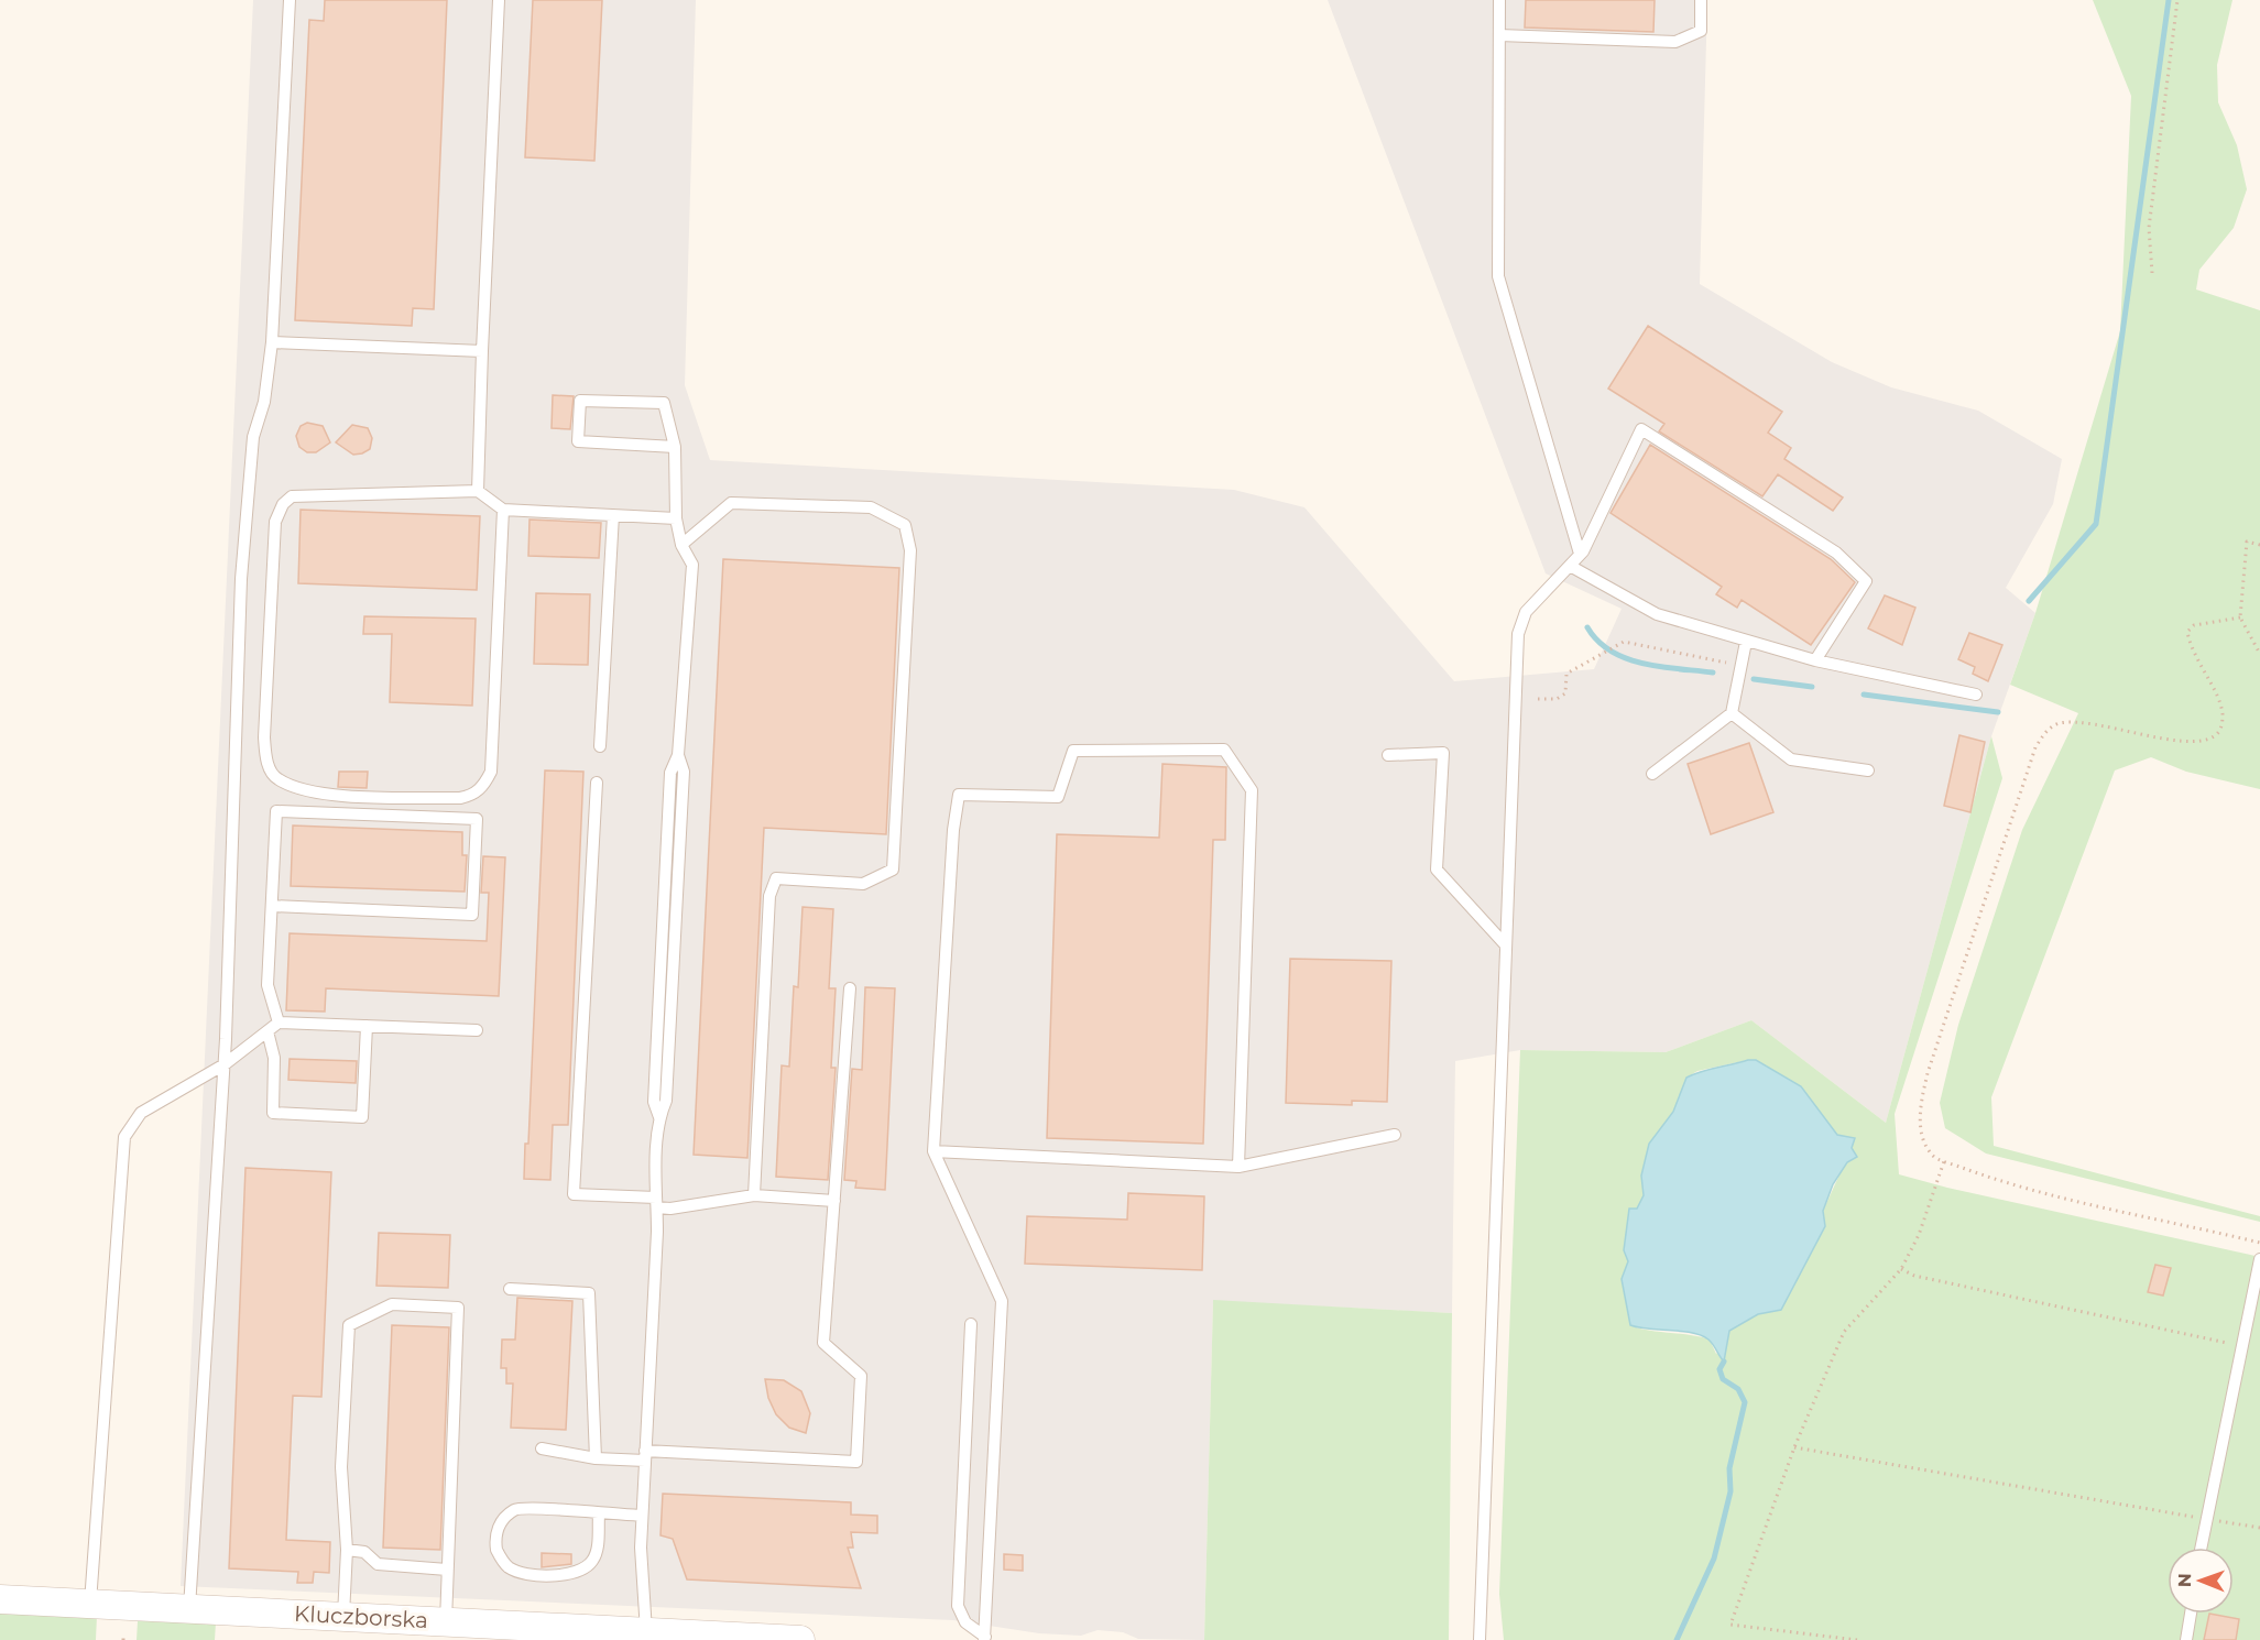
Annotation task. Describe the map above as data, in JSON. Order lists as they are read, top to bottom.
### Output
{
  "streets": {
    "street": ["Kluczborska"]
  },
  "north": "left"
}
